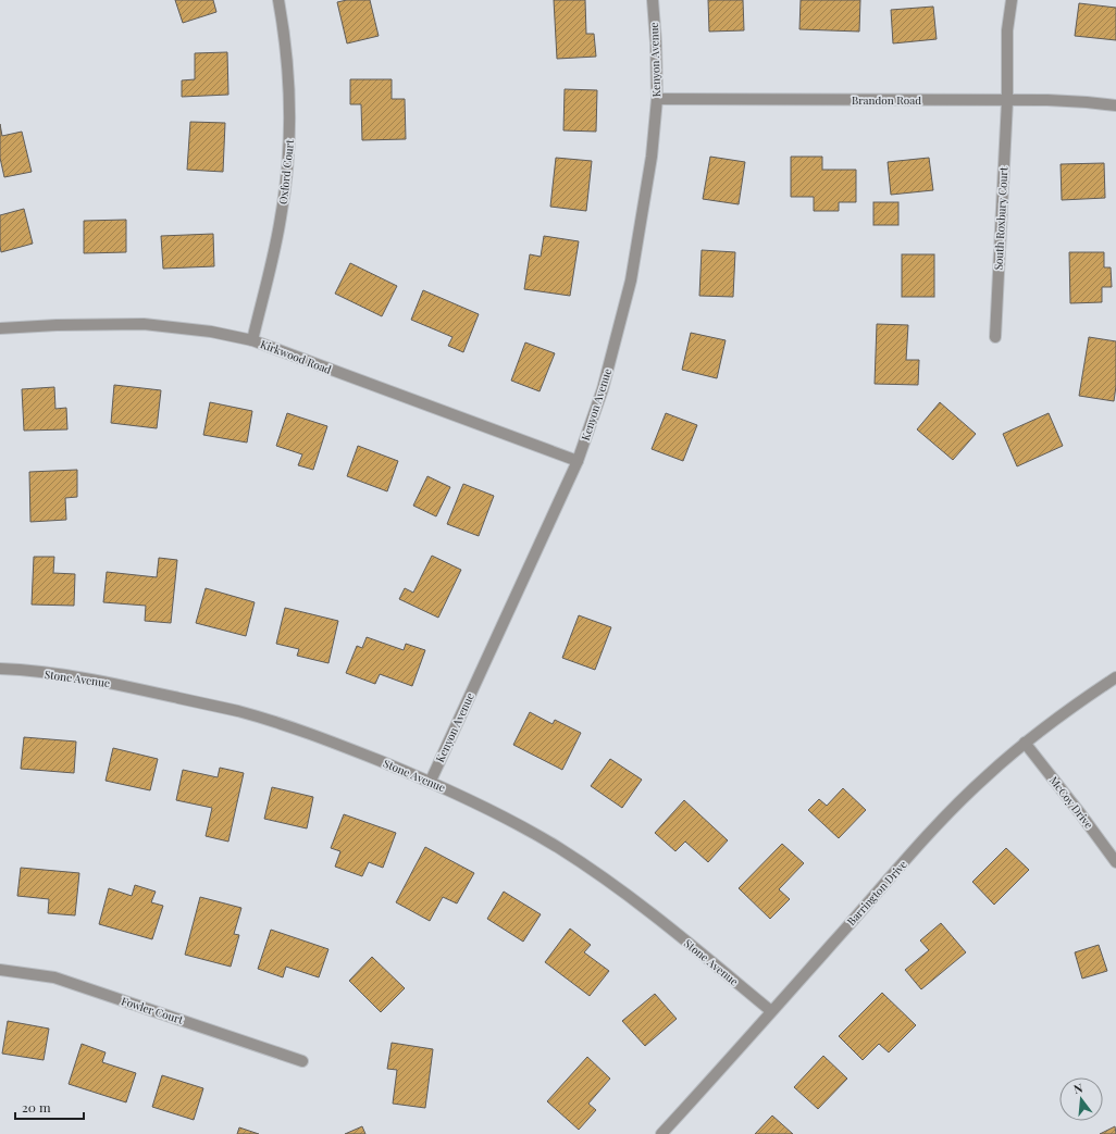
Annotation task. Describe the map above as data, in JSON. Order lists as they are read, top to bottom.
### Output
{
  "streets": {
    "street": [
      "Kenyon Avenue",
      "Brandon Road",
      "Oxford Court",
      "South Roxbury Court",
      "Kirkwood Road",
      "Stone Avenue",
      "McCoy Drive",
      "Barrington Drive",
      "Fowler Court"
    ]
  },
  "crossings": [
    ["Kenyon Avenue", "Brandon Road"],
    ["Kenyon Avenue", "Kirkwood Road"],
    ["Kenyon Avenue", "Stone Avenue"],
    ["Brandon Road", "South Roxbury Court"],
    ["Oxford Court", "Kirkwood Road"],
    ["Stone Avenue", "Barrington Drive"],
    ["McCoy Drive", "Barrington Drive"]
  ],
  "scale_bar": "20 m",
  "north": "top"
}
